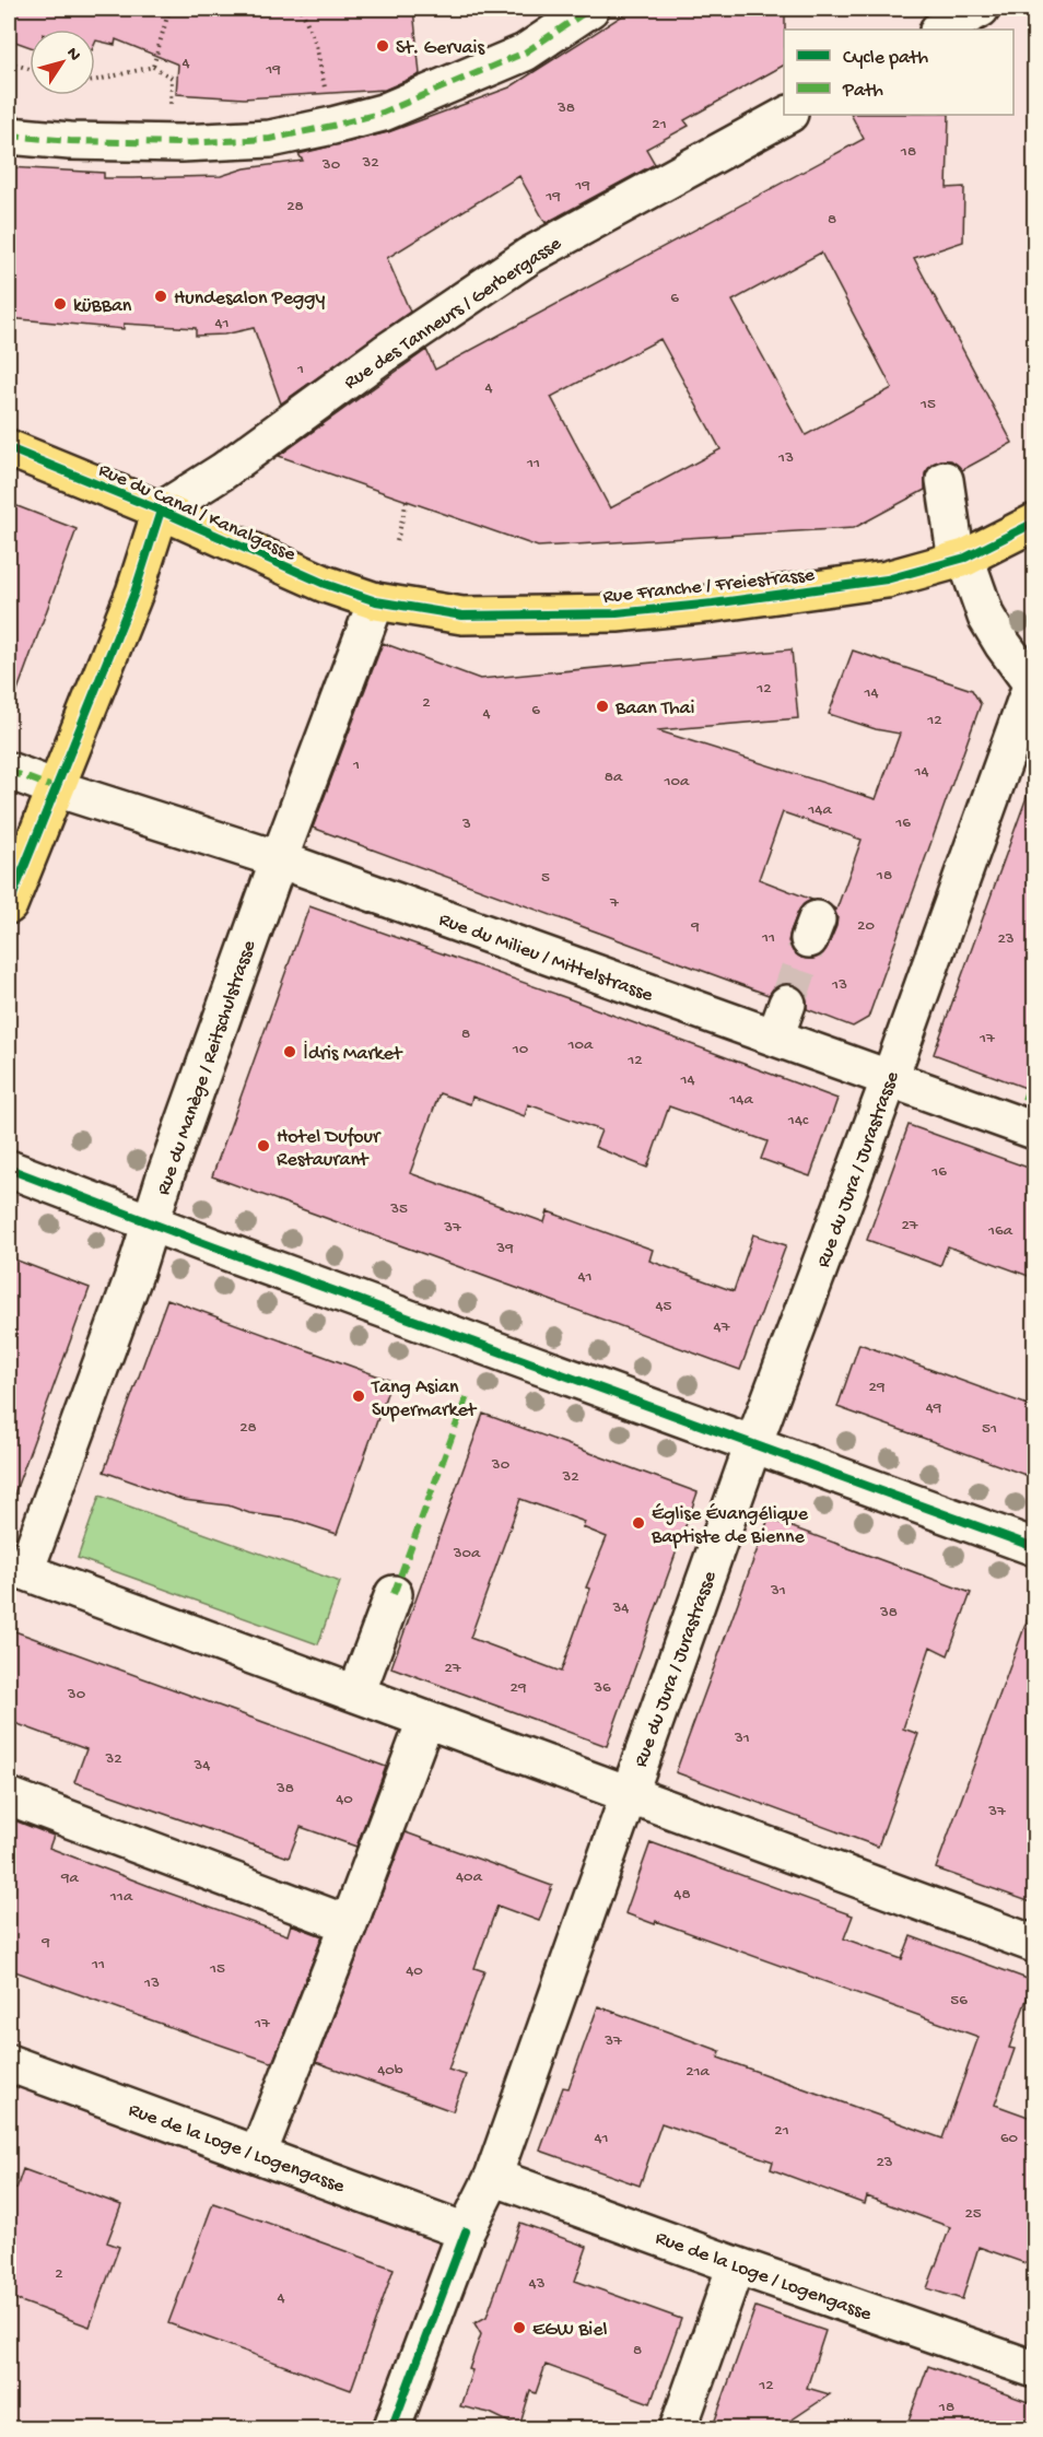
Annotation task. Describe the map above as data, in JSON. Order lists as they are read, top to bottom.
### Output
{
  "streets": {
    "main road": ["Rue du Canal / Kanalgasse", "Rue Franche / Freiestrasse"],
    "street": [
      "Rue des Tanneurs / Gerbergasse",
      "Rue du Milieu / Mittelstrasse",
      "Rue du Manège / Reitschulstrasse",
      "Rue du Jura / Jurastrasse",
      "Rue de la Loge / Logengasse"
    ]
  },
  "crossings": [
    ["Rue des Tanneurs / Gerbergasse", "Rue du Canal / Kanalgasse"],
    ["Rue du Canal / Kanalgasse", "Rue Franche / Freiestrasse"],
    ["Rue du Canal / Kanalgasse", "Rue du Manège / Reitschulstrasse"],
    ["Rue Franche / Freiestrasse", "Rue du Manège / Reitschulstrasse"],
    ["Rue du Milieu / Mittelstrasse", "Rue du Manège / Reitschulstrasse"],
    ["Rue du Milieu / Mittelstrasse", "Rue du Jura / Jurastrasse"],
    ["Rue du Jura / Jurastrasse", "Rue de la Loge / Logengasse"]
  ],
  "places": [
    "St. Gervais",
    "Hundesalon Peggy",
    "küBBan",
    "Baan Thai",
    "İdris Market",
    "Hotel Dufour Restaurant",
    "Tang Asian Supermarket",
    "Église Évangélique Baptiste de Bienne",
    "EGW Biel"
  ],
  "house_numbers": [
    "4",
    "19",
    "38",
    "21",
    "18",
    "32",
    "30",
    "19",
    "19",
    "28",
    "8",
    "6",
    "41",
    "1",
    "4",
    "15",
    "13",
    "11",
    "12",
    "14",
    "2",
    "6",
    "4",
    "12",
    "1",
    "14",
    "8a",
    "10a",
    "14a",
    "16",
    "3",
    "18",
    "5",
    "7",
    "20",
    "9",
    "11",
    "23",
    "13",
    "8",
    "17",
    "10a",
    "10",
    "12",
    "14",
    "14a",
    "14c",
    "16",
    "35",
    "27",
    "37",
    "16a",
    "39",
    "41",
    "45",
    "47",
    "29",
    "49",
    "28",
    "51",
    "30",
    "32",
    "30a",
    "31",
    "34",
    "38",
    "27",
    "29",
    "36",
    "30",
    "31",
    "32",
    "34",
    "38",
    "40",
    "37",
    "40a",
    "9a",
    "48",
    "11a",
    "9",
    "11",
    "15",
    "40",
    "13",
    "56",
    "17",
    "37",
    "40b",
    "21a",
    "21",
    "41",
    "60",
    "23",
    "25",
    "2",
    "43",
    "4",
    "8",
    "12",
    "18"
  ],
  "legend": ["Cycle path", "Path"],
  "north": "top right"
}
